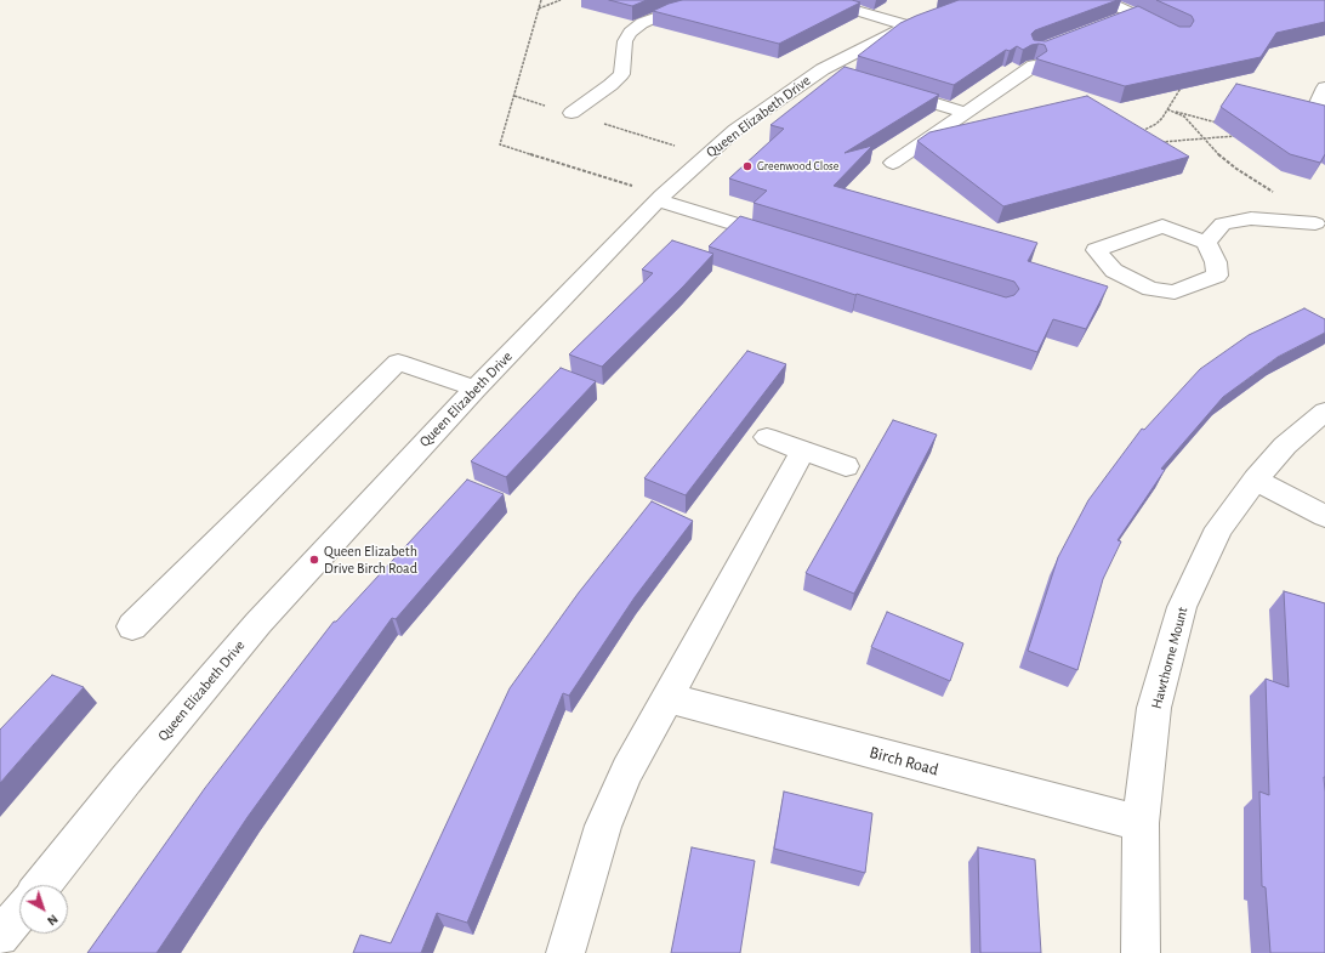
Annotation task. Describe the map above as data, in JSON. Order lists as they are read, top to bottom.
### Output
{
  "streets": {
    "street": ["Queen Elizabeth Drive", "Hawthorne Mount", "Birch Road"]
  },
  "crossings": [
    ["Hawthorne Mount", "Birch Road"]
  ],
  "places": ["Greenwood Close", "Queen Elizabeth Drive Birch Road"],
  "north": "bottom right"
}
